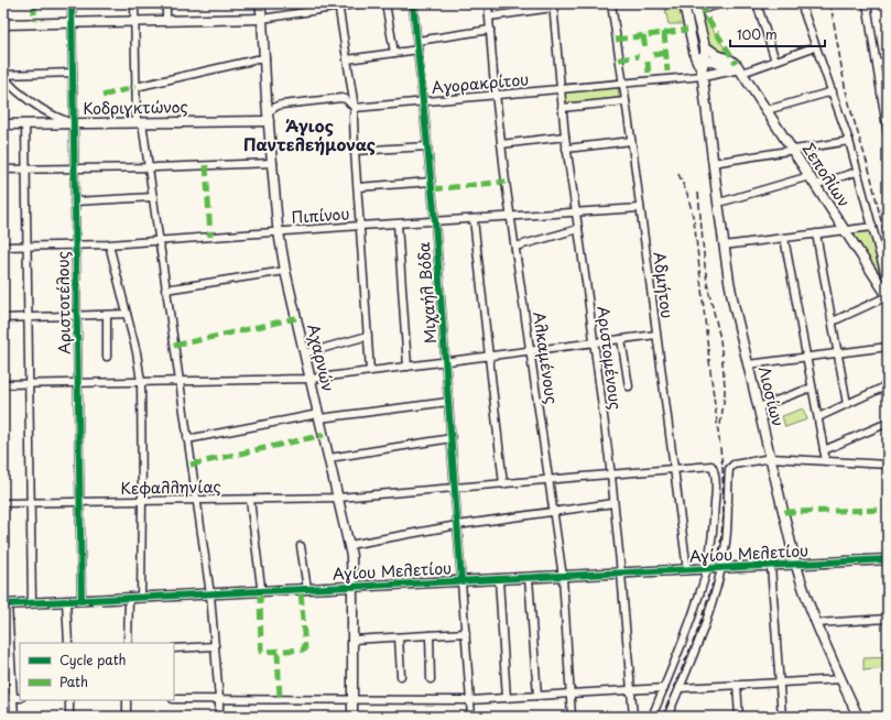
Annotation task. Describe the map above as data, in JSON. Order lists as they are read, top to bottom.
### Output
{
  "streets": {
    "main road": [
      "Κοδριγκτώνος",
      "Σεπολίων",
      "Αχαρνών",
      "Λιοσίων",
      "Αγίου Μελετίου"
    ],
    "street": [
      "Αγορακρίτου",
      "Πιπίνου",
      "Αδμήτου",
      "Μιχαήλ Βόδα",
      "Αριστοτέλους",
      "Αλκαμένους",
      "Αριστομένους",
      "Κεφαλληνίας"
    ]
  },
  "crossings": [
    ["Αγορακρίτου", "Αδμήτου"],
    ["Αγορακρίτου", "Μιχαήλ Βόδα"],
    ["Αγορακρίτου", "Αλκαμένους"],
    ["Αγορακρίτου", "Αριστομένους"],
    ["Αγορακρίτου", "Λιοσίων"],
    ["Κοδριγκτώνος", "Αριστοτέλους"],
    ["Κοδριγκτώνος", "Αχαρνών"],
    ["Σεπολίων", "Λιοσίων"],
    ["Πιπίνου", "Αδμήτου"],
    ["Πιπίνου", "Μιχαήλ Βόδα"],
    ["Πιπίνου", "Αριστοτέλους"],
    ["Πιπίνου", "Αχαρνών"],
    ["Πιπίνου", "Αλκαμένους"],
    ["Πιπίνου", "Αριστομένους"],
    ["Αδμήτου", "Κεφαλληνίας"],
    ["Αδμήτου", "Αγίου Μελετίου"],
    ["Μιχαήλ Βόδα", "Κεφαλληνίας"],
    ["Μιχαήλ Βόδα", "Αγίου Μελετίου"],
    ["Αριστοτέλους", "Κεφαλληνίας"],
    ["Αριστοτέλους", "Αγίου Μελετίου"],
    ["Αχαρνών", "Κεφαλληνίας"],
    ["Αχαρνών", "Αγίου Μελετίου"],
    ["Αλκαμένους", "Κεφαλληνίας"],
    ["Αλκαμένους", "Αγίου Μελετίου"],
    ["Αριστομένους", "Κεφαλληνίας"],
    ["Αριστομένους", "Αγίου Μελετίου"],
    ["Λιοσίων", "Αγίου Μελετίου"],
    ["Κεφαλληνίας", "Αγίου Μελετίου"]
  ],
  "districts": ["Άγιος Παντελεήμονας"],
  "legend": ["Cycle path", "Path"],
  "scale_bar": "100 m"
}
